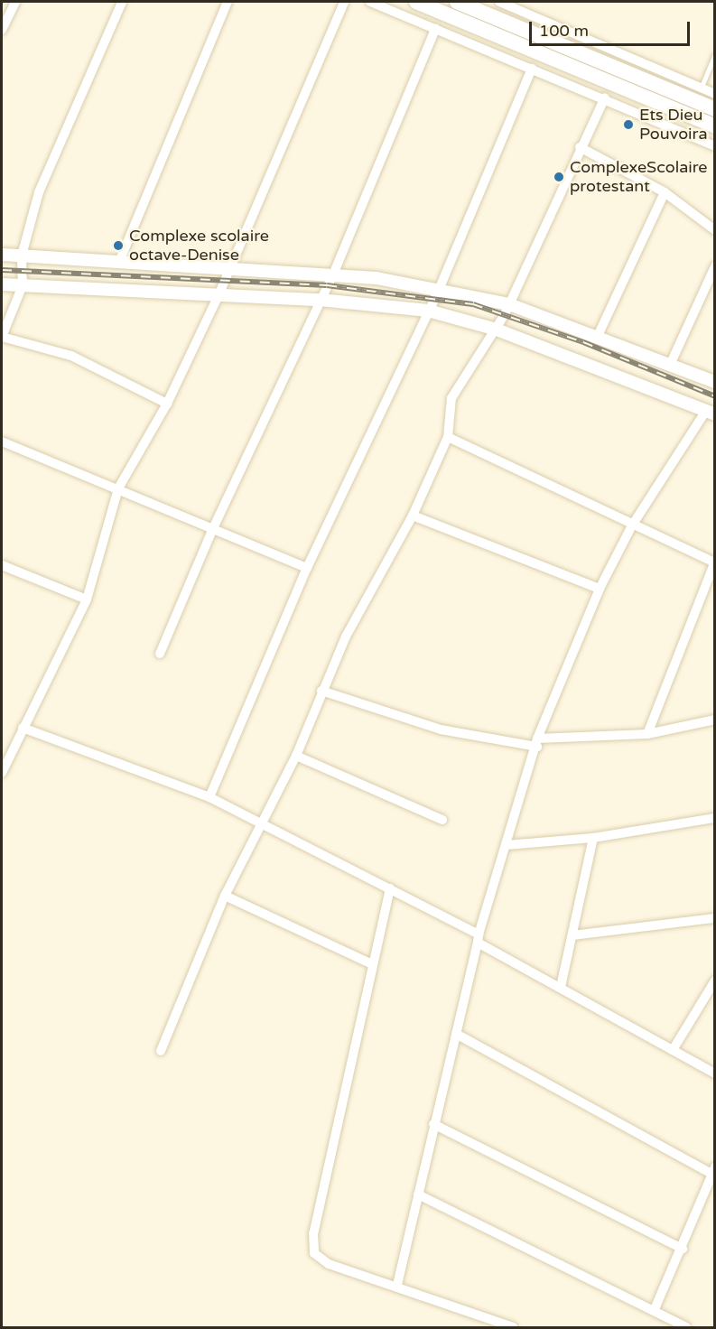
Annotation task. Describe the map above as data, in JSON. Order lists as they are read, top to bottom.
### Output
{
  "places": ["Ets Dieu Pouvoira", "ComplexeScolaire protestant", "Complexe scolaire octave-Denise"],
  "scale_bar": "100 m"
}
